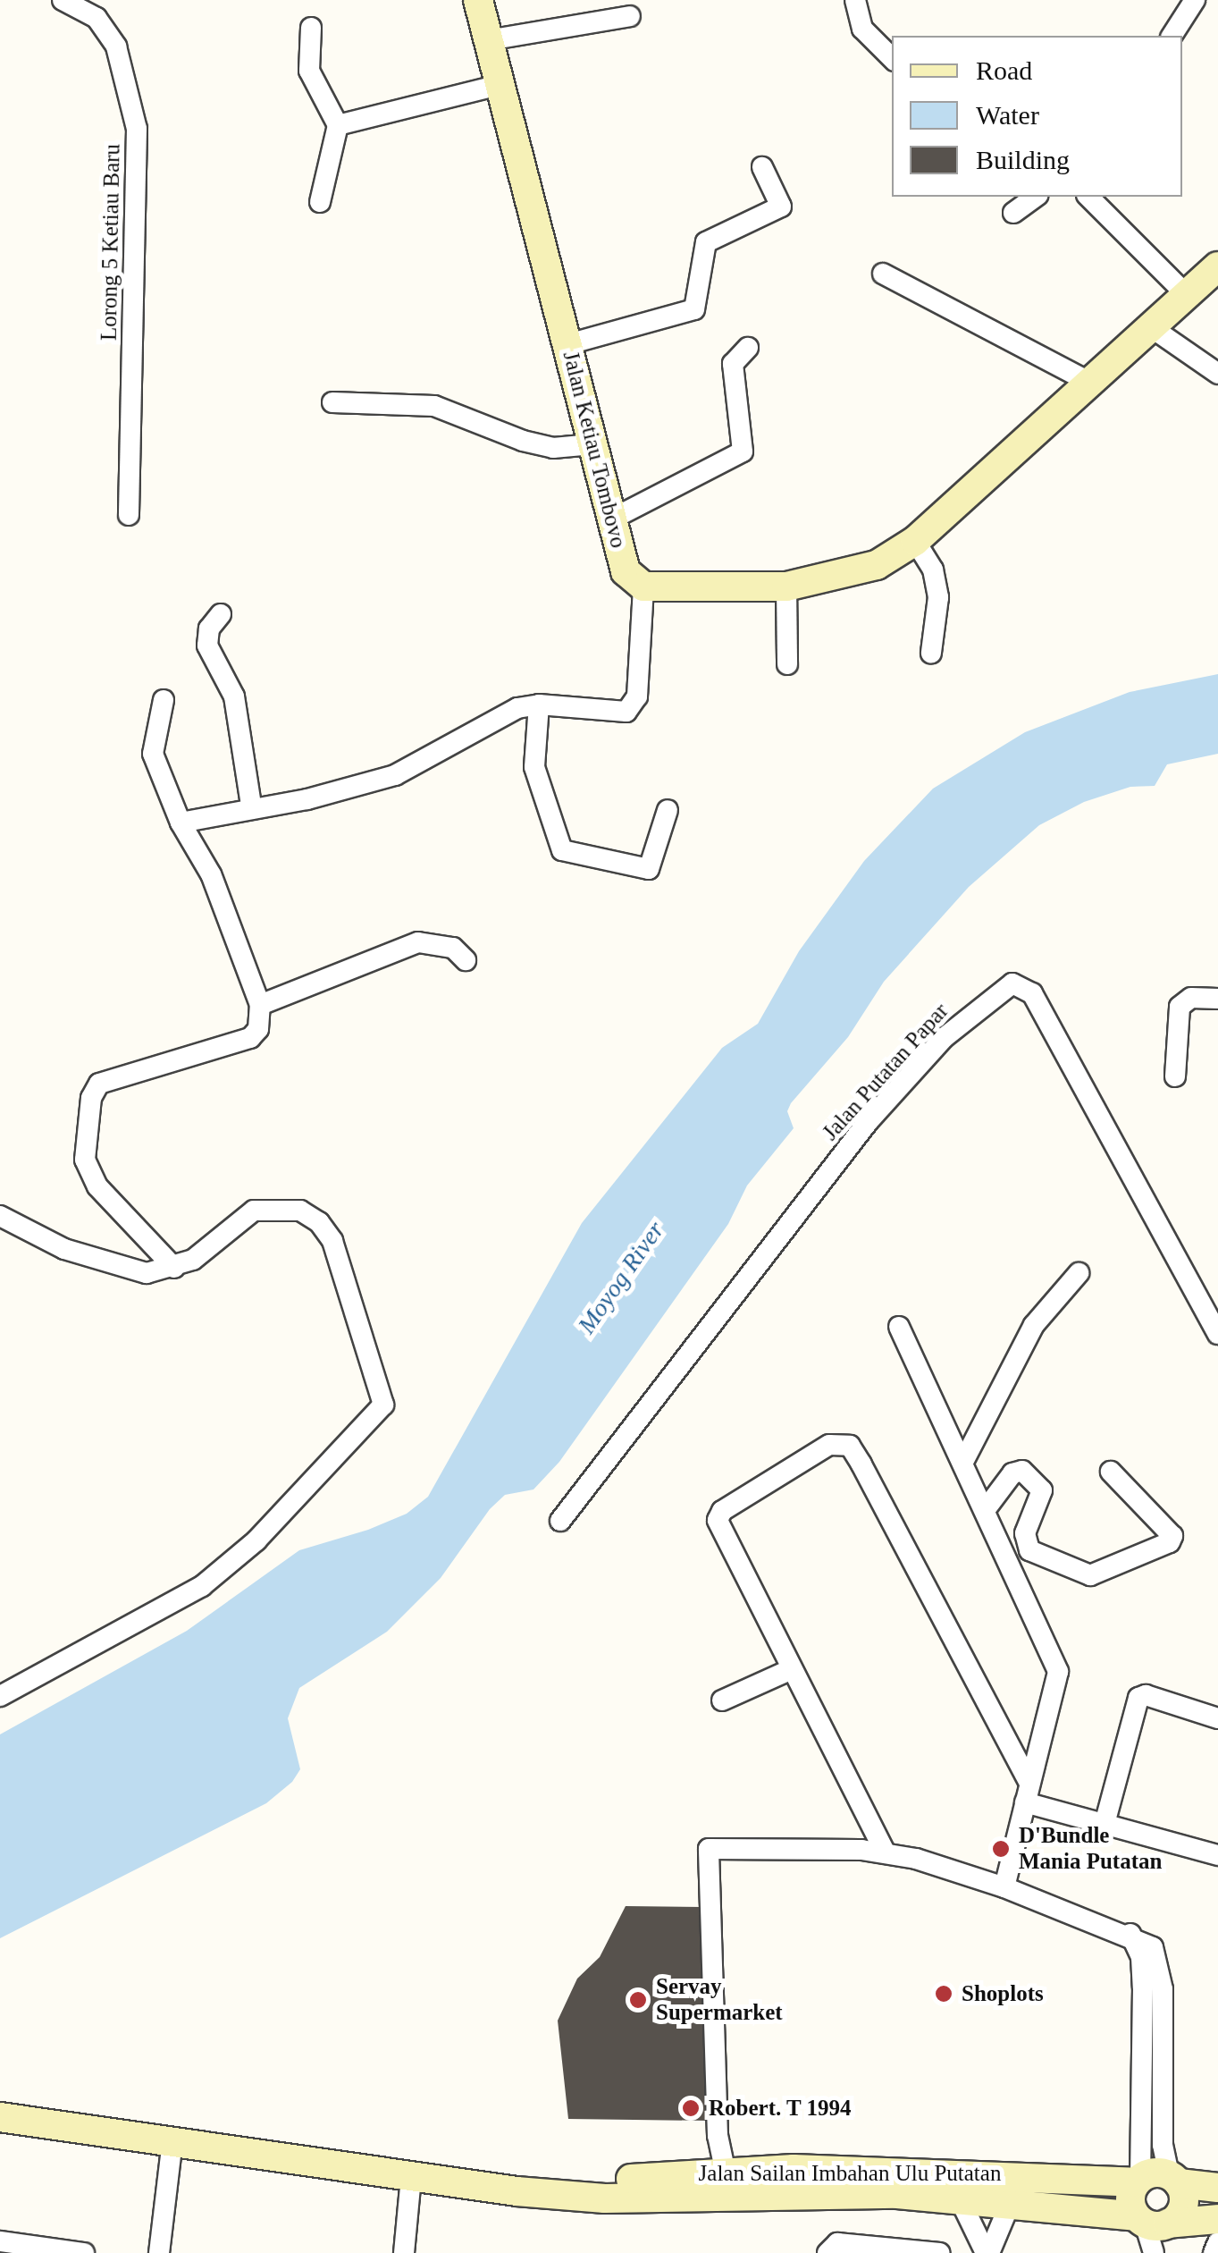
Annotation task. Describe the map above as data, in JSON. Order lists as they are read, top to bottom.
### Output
{
  "streets": {
    "street": [
      "Lorong 5 Ketiau Baru",
      "Jalan Ketiau Tombovo",
      "Jalan Putatan Papar",
      "Jalan Sailan Imbahan Ulu Putatan"
    ]
  },
  "water": ["Moyog River"],
  "places": [
    "D'Bundle Mania Putatan",
    "Shoplots",
    "Servay Supermarket",
    "Robert. T 1994"
  ],
  "legend": ["Road", "Water", "Building"]
}
